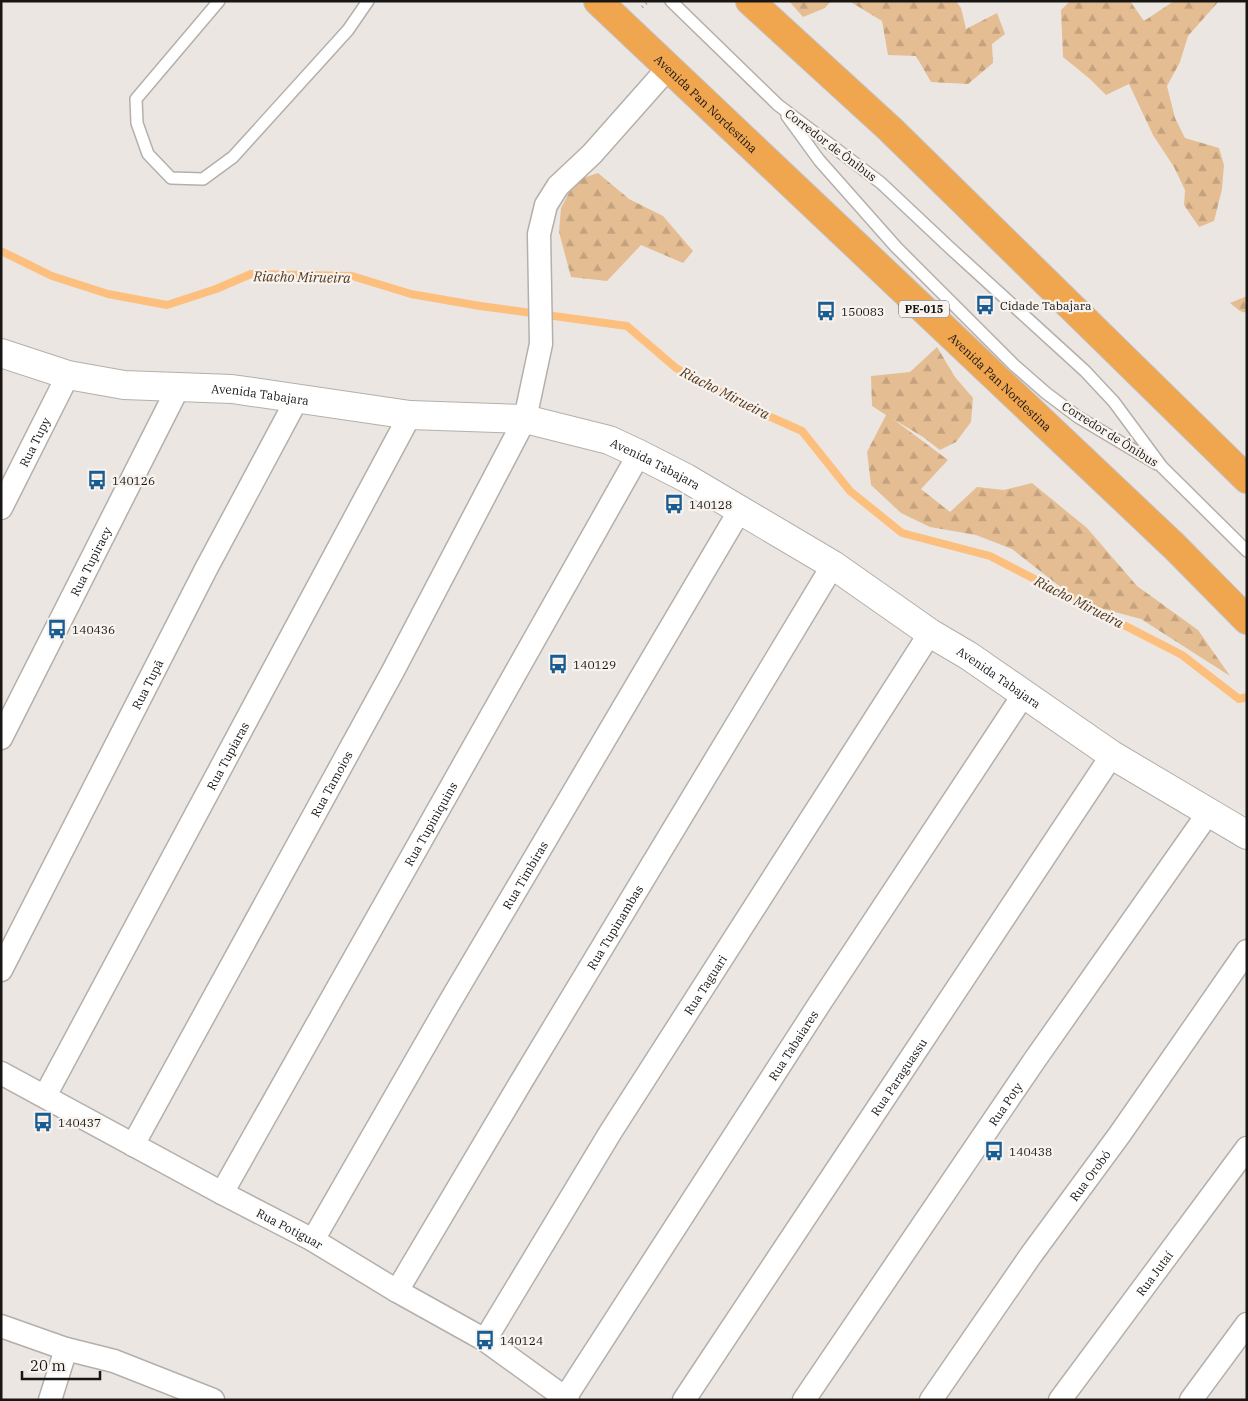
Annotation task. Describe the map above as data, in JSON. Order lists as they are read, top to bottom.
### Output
{
  "streets": {
    "highway": ["Avenida Pan Nordestina", "PE-015"],
    "street": [
      "Avenida Tabajara",
      "Rua Tupy",
      "Rua Tupiracy",
      "Rua Tupã",
      "Rua Tupiaras",
      "Rua Tamoios",
      "Rua Tupiniquins",
      "Rua Timbiras",
      "Rua Tupinambas",
      "Rua Taguari",
      "Rua Tabaiares",
      "Rua Paraguassu",
      "Rua Poty",
      "Rua Orobó",
      "Rua Potiguar",
      "Rua Jutaí"
    ],
    "lane": ["Corredor de Ônibus"]
  },
  "crossings": [
    ["Avenida Pan Nordestina", "Rua Tamoios"],
    ["Avenida Tabajara", "Rua Tupy"],
    ["Avenida Tabajara", "Rua Tupiracy"],
    ["Avenida Tabajara", "Rua Tupã"],
    ["Avenida Tabajara", "Rua Tupiaras"],
    ["Avenida Tabajara", "Rua Tamoios"],
    ["Avenida Tabajara", "Rua Tupiniquins"],
    ["Avenida Tabajara", "Rua Timbiras"],
    ["Avenida Tabajara", "Rua Tupinambas"],
    ["Avenida Tabajara", "Rua Taguari"],
    ["Avenida Tabajara", "Rua Tabaiares"],
    ["Avenida Tabajara", "Rua Paraguassu"],
    ["Avenida Tabajara", "Rua Poty"],
    ["Rua Tupiaras", "Rua Potiguar"],
    ["Rua Tamoios", "Rua Potiguar"],
    ["Rua Tupiniquins", "Rua Potiguar"],
    ["Rua Timbiras", "Rua Potiguar"],
    ["Rua Tupinambas", "Rua Potiguar"],
    ["Rua Taguari", "Rua Potiguar"],
    ["Rua Tabaiares", "Rua Potiguar"]
  ],
  "water": ["Riacho Mirueira"],
  "places": {
    "bus stop": [
      "Cidade Tabajara",
      "150083",
      "140126",
      "140128",
      "140436",
      "140129",
      "140437",
      "140438",
      "140124"
    ]
  },
  "scale_bar": "20 m"
}
